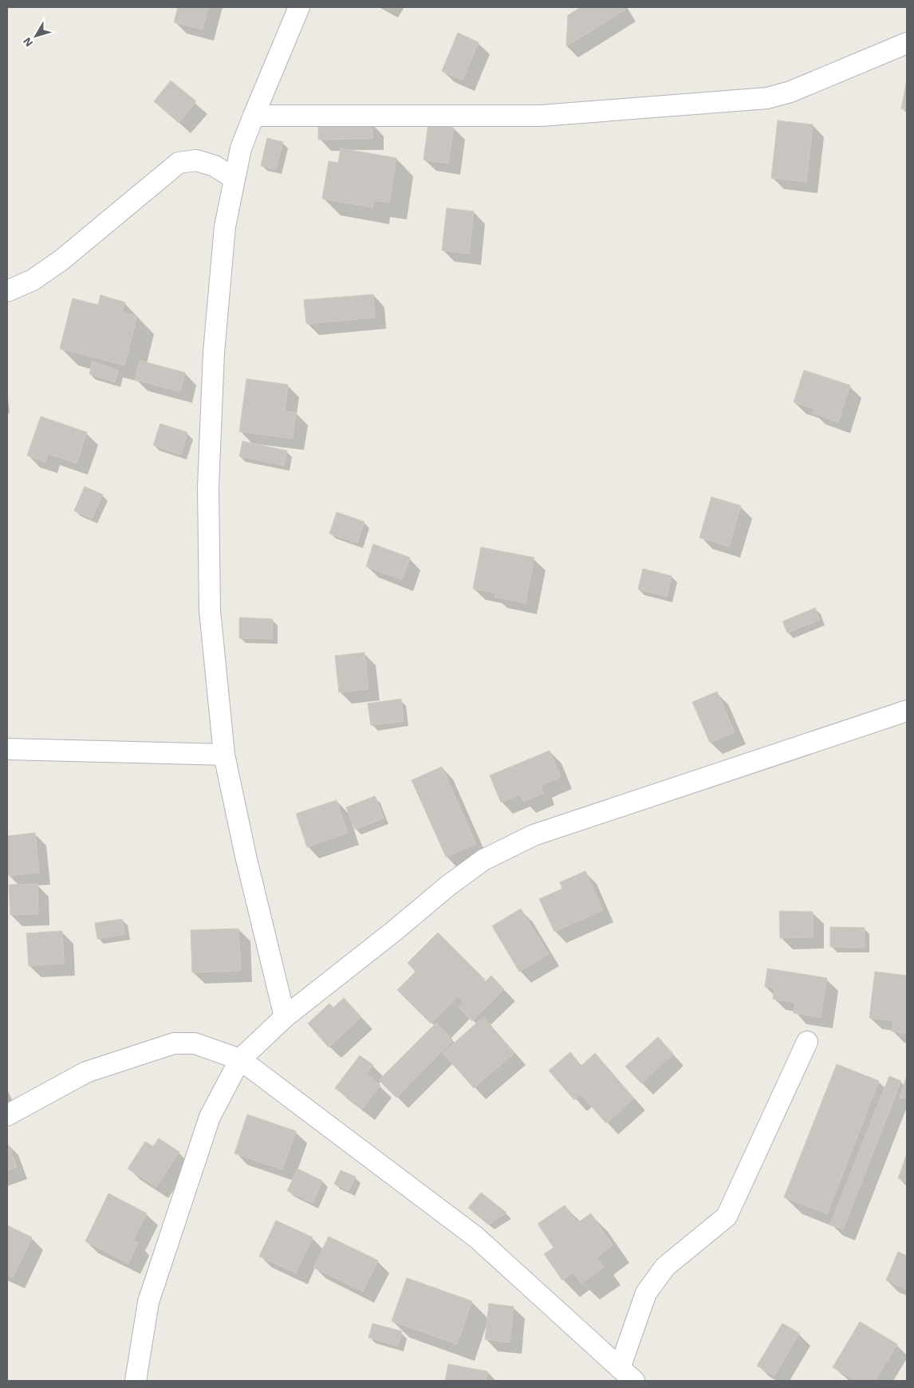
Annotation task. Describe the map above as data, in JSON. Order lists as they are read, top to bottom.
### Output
{
  "north": "bottom left"
}
